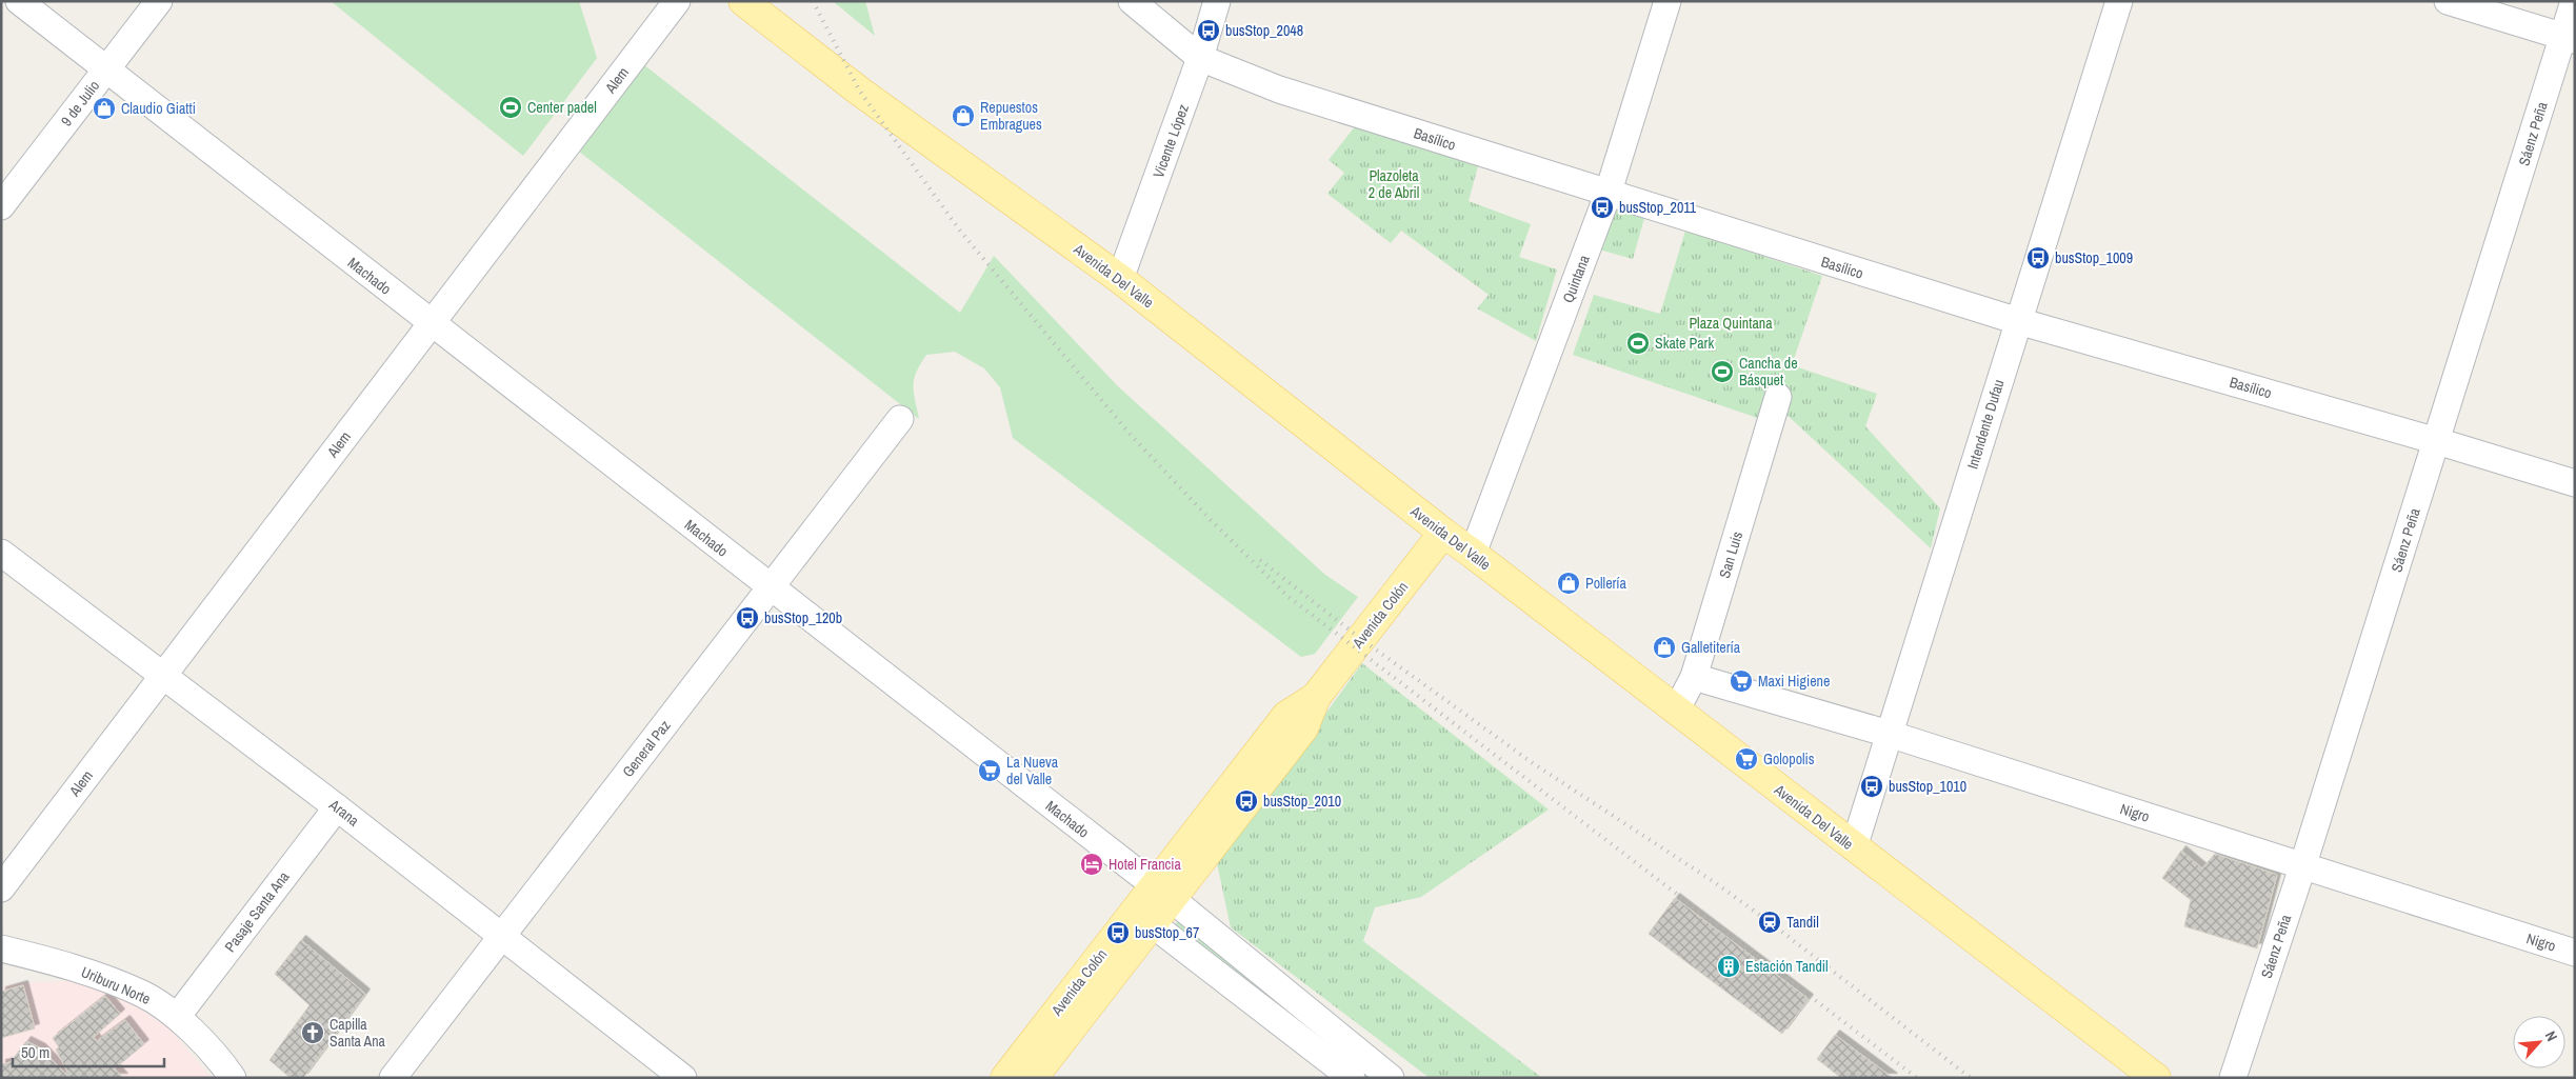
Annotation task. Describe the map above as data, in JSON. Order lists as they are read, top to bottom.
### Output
{
  "streets": {
    "main road": ["Avenida Del Valle", "Avenida Colón"],
    "street": [
      "Alem",
      "9 de Julio",
      "Sáenz Peña",
      "Basílico",
      "Vicente López",
      "Machado",
      "Quintana",
      "Intendente Dufau",
      "San Luis",
      "General Paz",
      "Arana",
      "Nigro",
      "Pasaje Santa Ana",
      "Uriburu Norte"
    ]
  },
  "crossings": [
    ["Alem", "Machado"],
    ["Alem", "Arana"],
    ["9 de Julio", "Machado"],
    ["Sáenz Peña", "Basílico"],
    ["Sáenz Peña", "Nigro"],
    ["Basílico", "Vicente López"],
    ["Basílico", "Quintana"],
    ["Basílico", "Intendente Dufau"],
    ["Vicente López", "Avenida Del Valle"],
    ["Machado", "Avenida Colón"],
    ["Machado", "General Paz"],
    ["Avenida Del Valle", "Quintana"],
    ["Avenida Del Valle", "Intendente Dufau"],
    ["Avenida Del Valle", "San Luis"],
    ["Avenida Del Valle", "Avenida Colón"],
    ["Intendente Dufau", "Nigro"],
    ["San Luis", "Nigro"],
    ["General Paz", "Arana"],
    ["Arana", "Pasaje Santa Ana"],
    ["Pasaje Santa Ana", "Uriburu Norte"]
  ],
  "parks": ["Plazoleta 2 de Abril", "Plaza Quintana"],
  "places": {
    "bus stop": [
      "busStop_2048",
      "busStop_2011",
      "busStop_1009",
      "busStop_120b",
      "busStop_1010",
      "busStop_2010",
      "busStop_67"
    ],
    "sports": ["Center padel", "Skate Park", "Cancha de Básquet"],
    "shop": [
      "Claudio Giatti",
      "Repuestos Embragues",
      "Pollería",
      "Galletitería"
    ],
    "supermarket": ["Maxi Higiene", "Golopolis", "La Nueva del Valle"],
    "hotel": ["Hotel Francia"],
    "station": ["Tandil"],
    "building": ["Estación Tandil"],
    "church": ["Capilla Santa Ana"]
  },
  "scale_bar": "50 m",
  "north": "top right"
}
